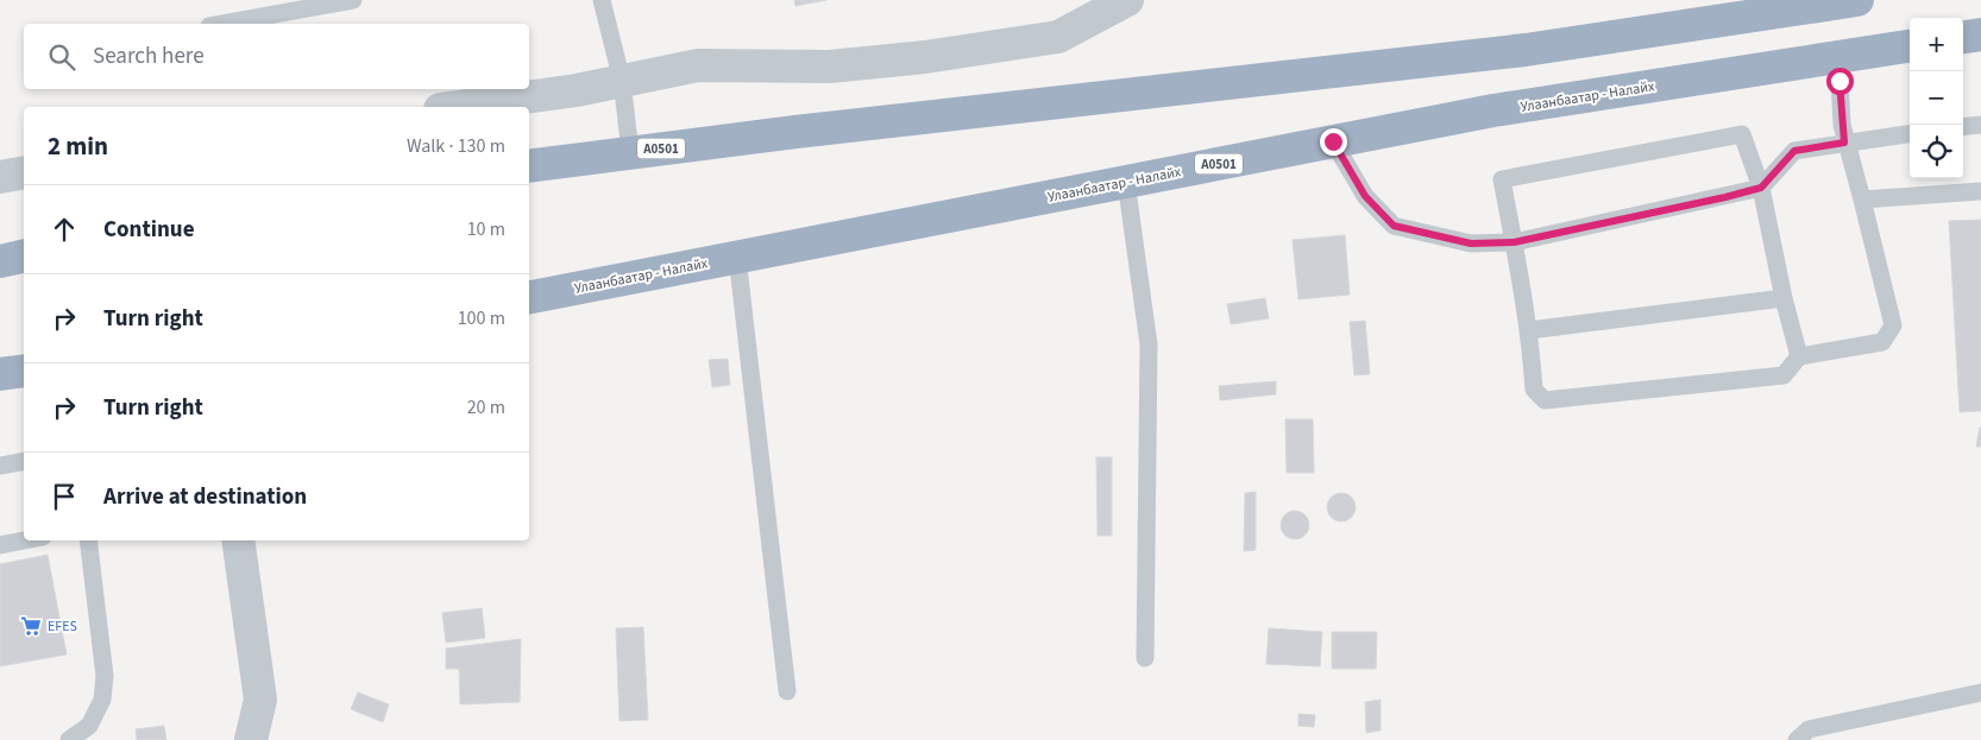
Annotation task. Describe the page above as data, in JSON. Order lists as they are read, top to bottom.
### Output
{
  "streets": {
    "highway": ["Улаанбаатар - Налайх", "A0501"]
  },
  "places": {
    "supermarket": ["EFES"]
  },
  "page": {
    "map_buttons": ["+", "−"],
    "search": "Search here",
    "heading": ["2 min", "Walk · 130 m"],
    "list": [
      ["Continue", "10 m"],
      ["Turn right", "100 m"],
      ["Turn right", "20 m"],
      "Arrive at destination"
    ]
  }
}
